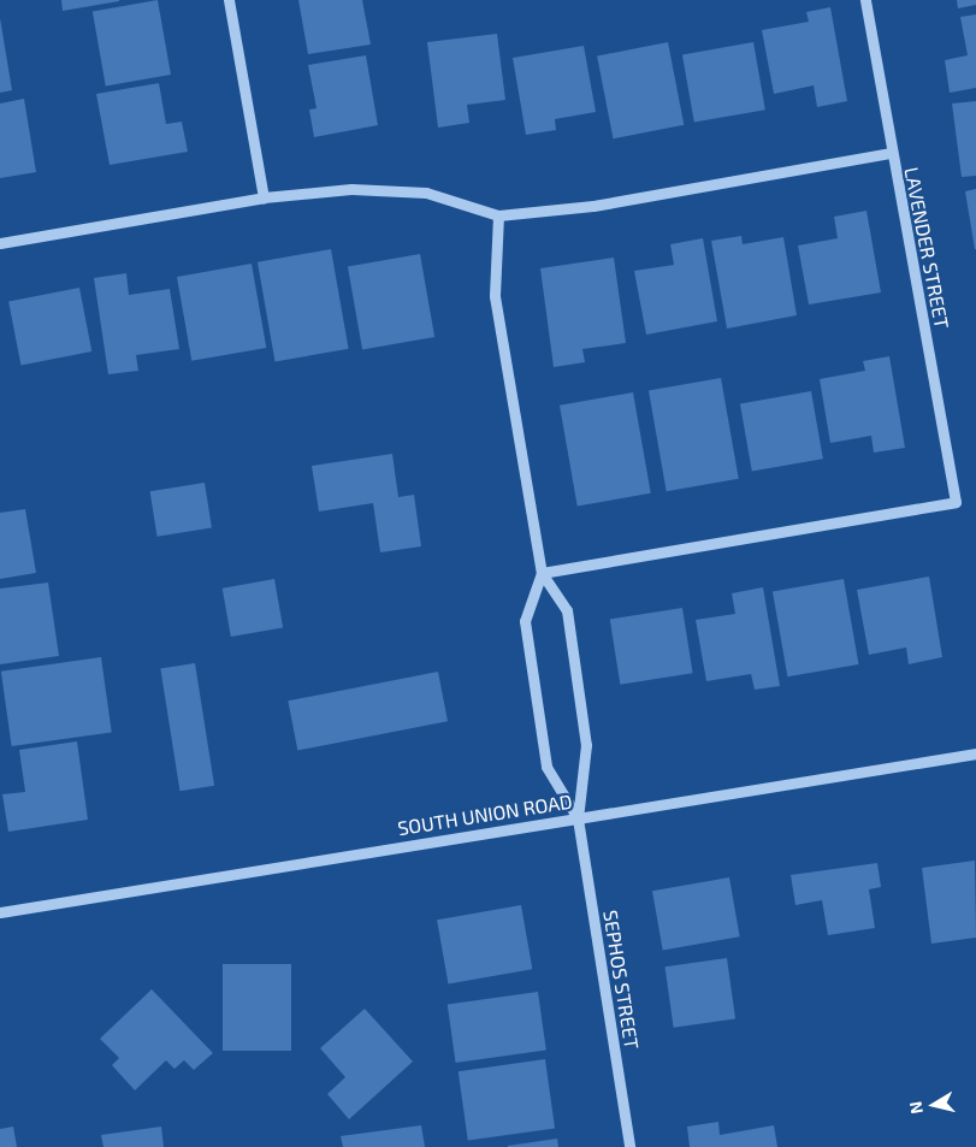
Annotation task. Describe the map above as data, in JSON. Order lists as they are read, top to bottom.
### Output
{
  "streets": {
    "street": ["LAVENDER STREET", "SOUTH UNION ROAD", "SEPHOS STREET"]
  },
  "crossings": [
    ["SOUTH UNION ROAD", "SEPHOS STREET"]
  ],
  "north": "left"
}
